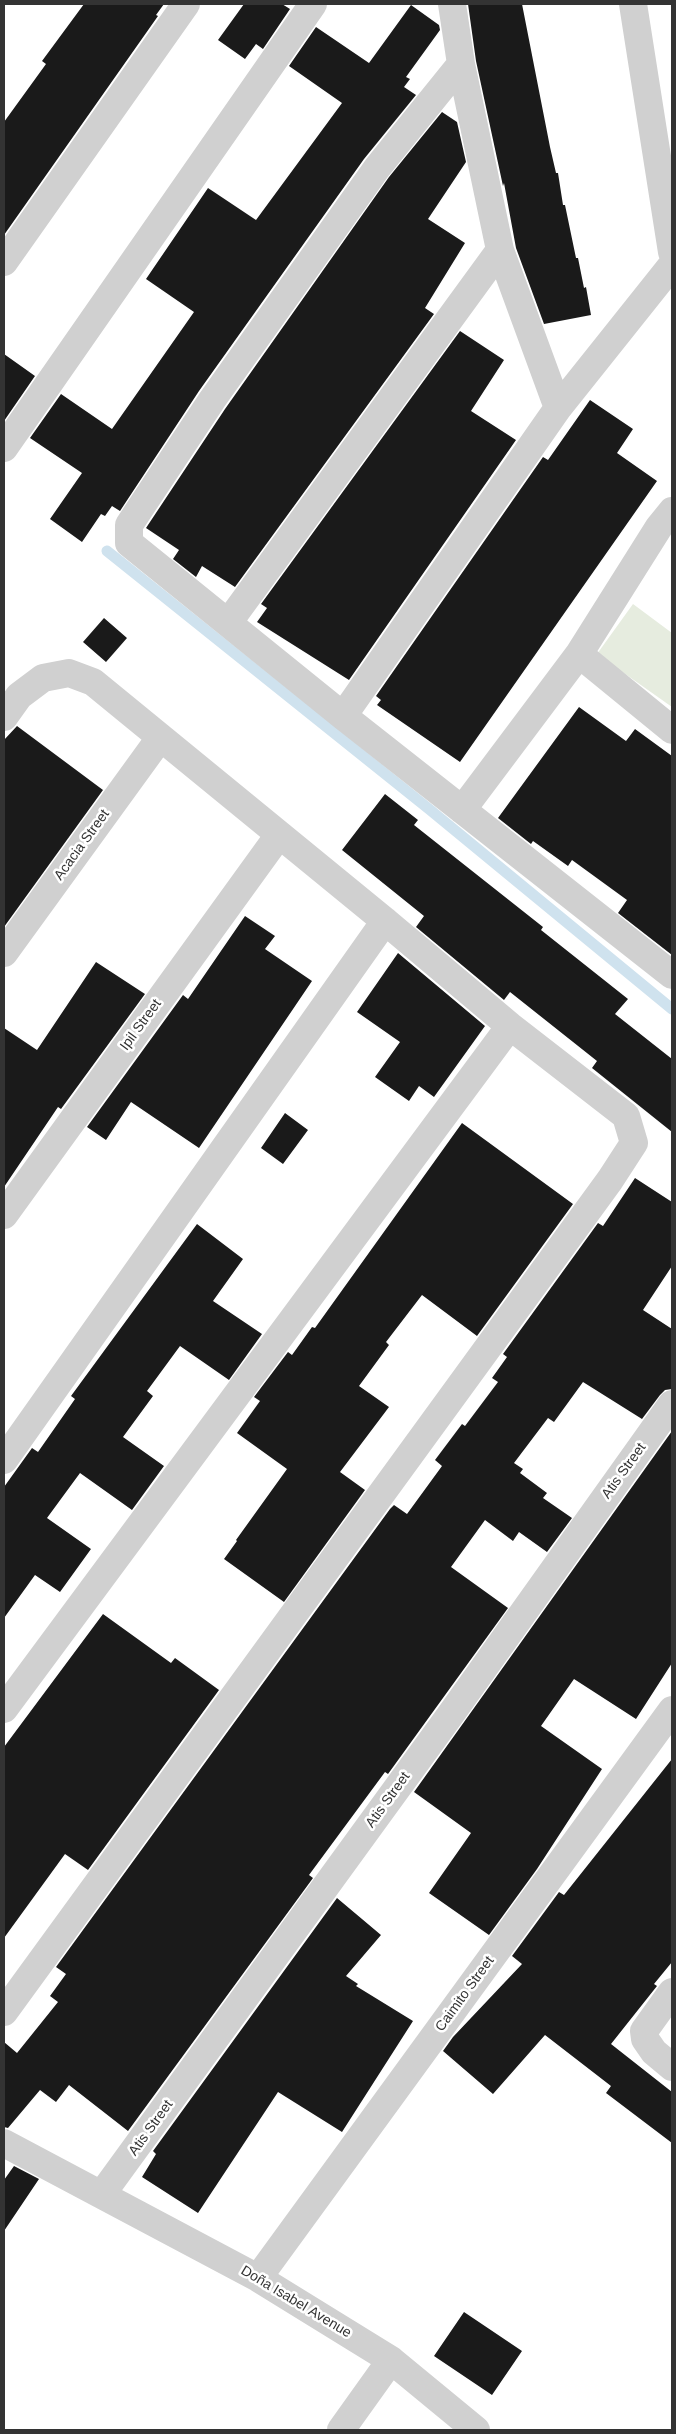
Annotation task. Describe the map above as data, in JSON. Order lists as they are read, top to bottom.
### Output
{
  "streets": {
    "street": [
      "Acacia Street",
      "Ipil Street",
      "Atis Street",
      "Caimito Street",
      "Doña Isabel Avenue"
    ]
  },
  "crossings": [
    ["Atis Street", "Doña Isabel Avenue"],
    ["Caimito Street", "Doña Isabel Avenue"]
  ]
}
